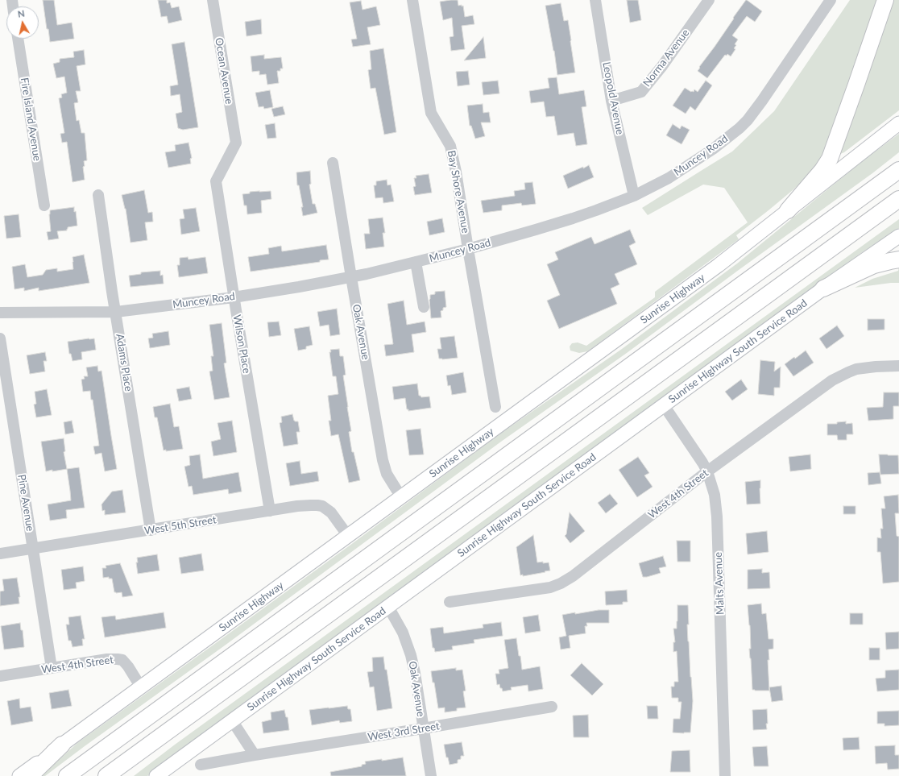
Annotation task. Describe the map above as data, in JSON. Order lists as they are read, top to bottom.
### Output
{
  "streets": {
    "main road": ["Sunrise Highway", "Sunrise Highway South Service Road"],
    "street": [
      "Norma Avenue",
      "Ocean Avenue",
      "Leopold Avenue",
      "Fire Island Avenue",
      "Muncey Road",
      "Bay Shore Avenue",
      "Oak Avenue",
      "Wilson Place",
      "Adams Place",
      "West 4th Street",
      "Pine Avenue",
      "West 5th Street",
      "Malts Avenue",
      "West 3rd Street"
    ]
  },
  "crossings": [
    ["Norma Avenue", "Leopold Avenue"],
    ["Ocean Avenue", "Wilson Place"],
    ["Leopold Avenue", "Muncey Road"],
    ["Muncey Road", "Bay Shore Avenue"],
    ["Muncey Road", "Oak Avenue"],
    ["Muncey Road", "Wilson Place"],
    ["Muncey Road", "Adams Place"],
    ["Sunrise Highway", "Oak Avenue"],
    ["Sunrise Highway", "West 4th Street"],
    ["Sunrise Highway", "West 5th Street"],
    ["Oak Avenue", "Sunrise Highway South Service Road"],
    ["Oak Avenue", "West 3rd Street"],
    ["Wilson Place", "West 5th Street"],
    ["Sunrise Highway South Service Road", "Malts Avenue"],
    ["Adams Place", "West 5th Street"],
    ["West 4th Street", "Pine Avenue"],
    ["West 4th Street", "Malts Avenue"],
    ["Pine Avenue", "West 5th Street"]
  ],
  "north": "top"
}
